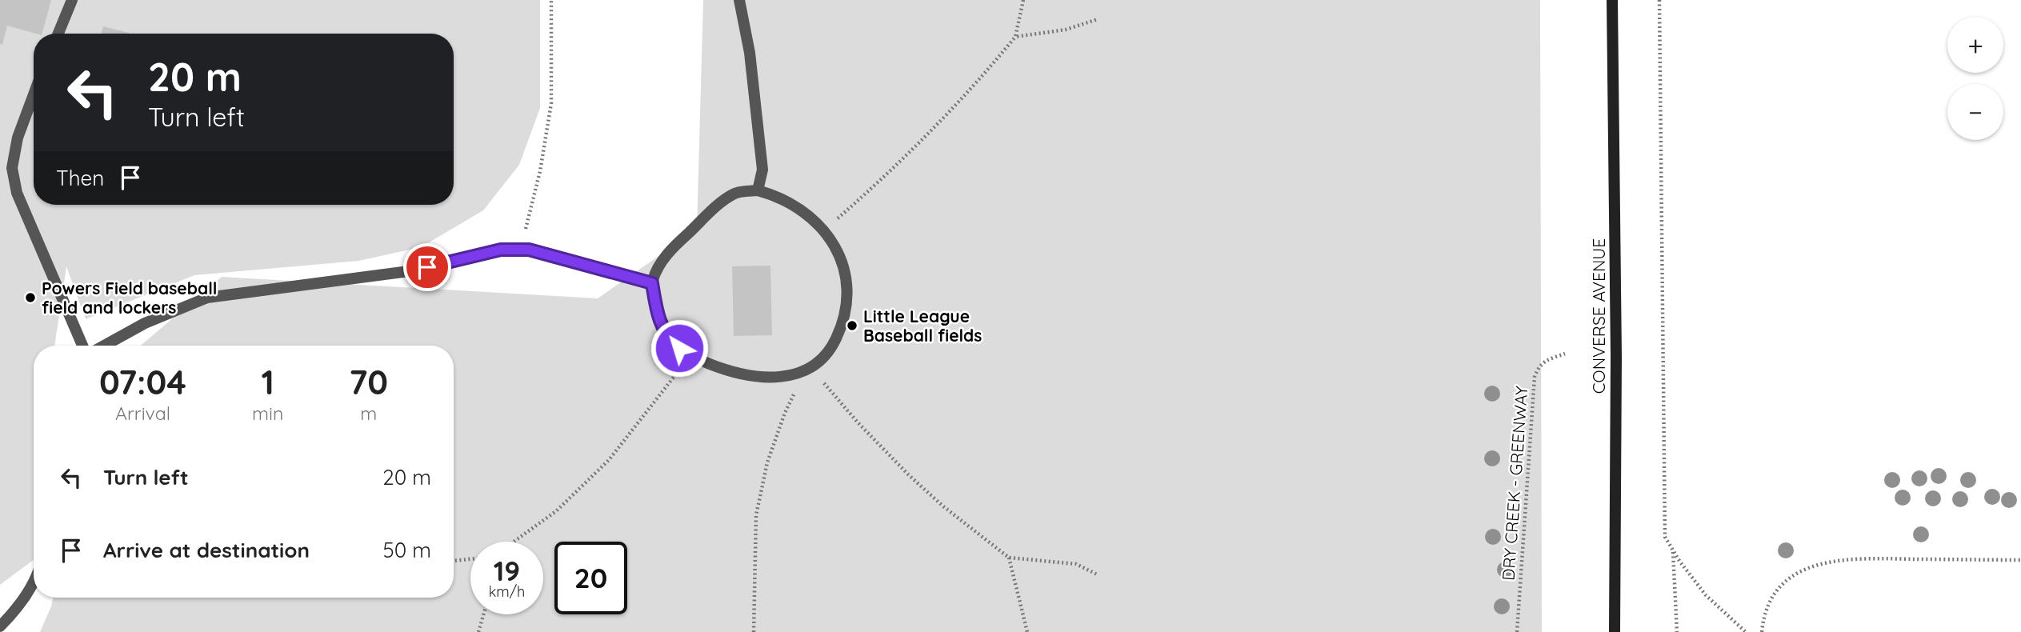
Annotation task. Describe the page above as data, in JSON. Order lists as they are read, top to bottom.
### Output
{
  "streets": {
    "main road": ["CONVERSE AVENUE"],
    "path": ["DRY CREEK - GREENWAY"]
  },
  "places": ["Powers Field baseball field and lockers", "Little League Baseball fields"],
  "page": {
    "map_buttons": ["+", "−"],
    "turn": ["20 m", "Turn left"],
    "then": "Then",
    "eta": [
      "07:04",
      "Arrival",
      "1",
      "min",
      "70",
      "m"
    ],
    "list": [
      {
        "name": "Turn left",
        "value": "20 m"
      },
      {
        "name": "Arrive at destination",
        "value": "50 m"
      }
    ],
    "speed": "19 km/h",
    "limit": "20"
  }
}
